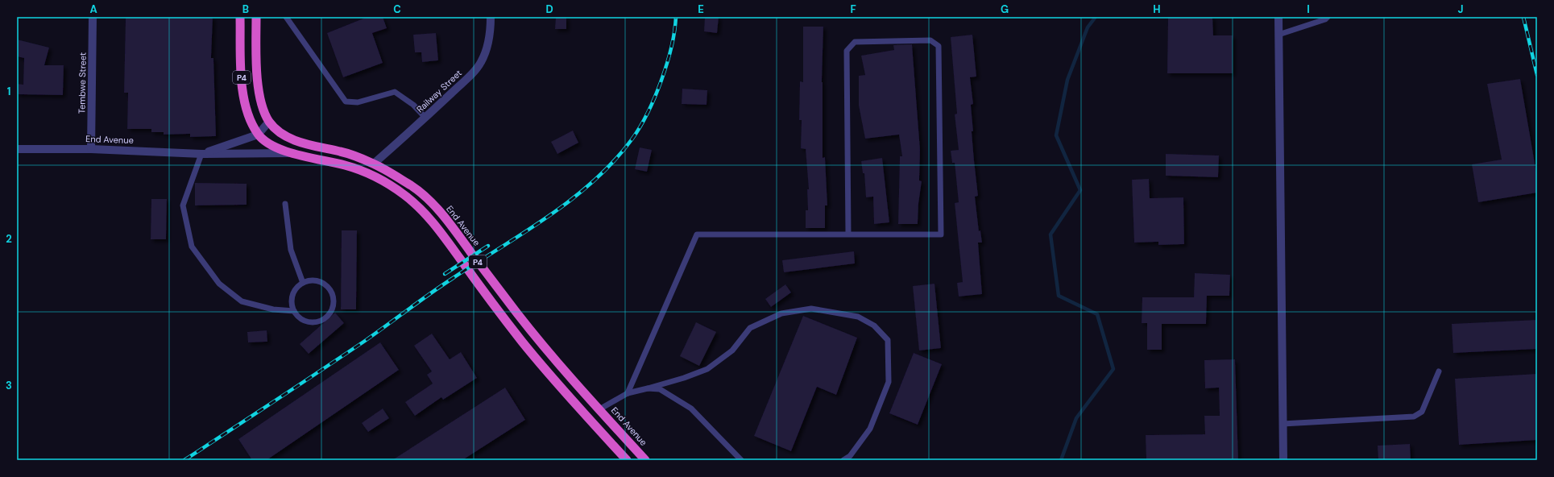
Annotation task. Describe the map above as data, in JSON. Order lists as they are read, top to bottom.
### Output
{
  "streets": {
    "highway": ["P4", "End Avenue"],
    "street": ["Tembwe Street", "Railway Street"]
  },
  "crossings": [
    ["P4", "End Avenue"],
    ["Tembwe Street", "End Avenue"],
    ["Railway Street", "End Avenue"]
  ],
  "grid": {
    "columns": [
      "A",
      "B",
      "C",
      "D",
      "E",
      "F",
      "G",
      "H",
      "I",
      "J"
    ],
    "rows": ["1", "2", "3"]
  }
}
